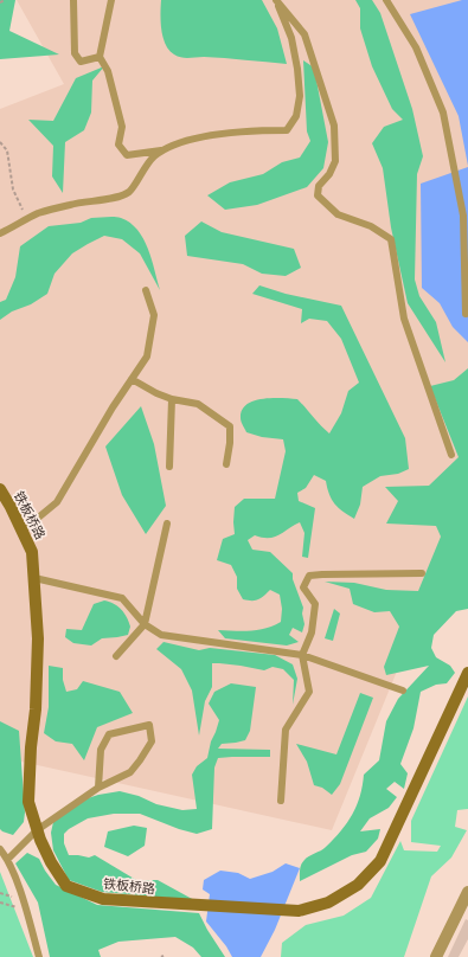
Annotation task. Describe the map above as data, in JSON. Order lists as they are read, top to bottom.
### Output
{
  "streets": {
    "street": ["铁板桥路"]
  }
}
